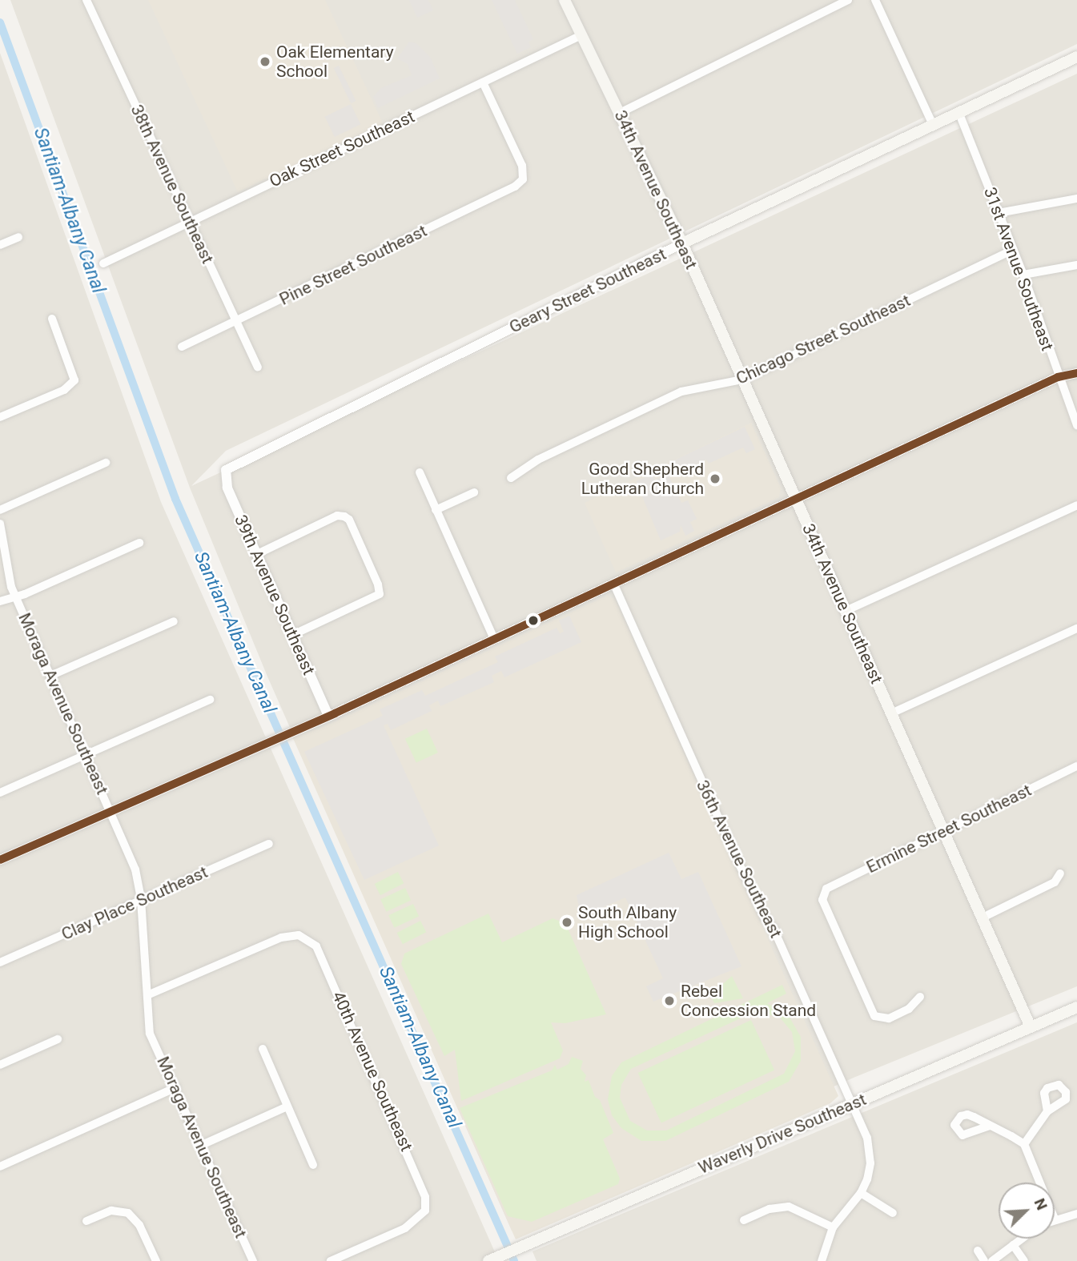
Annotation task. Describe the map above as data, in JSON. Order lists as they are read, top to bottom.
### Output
{
  "streets": {
    "main road": ["34th Avenue Southeast", "Geary Street Southeast", "Waverly Drive Southeast"],
    "street": [
      "Oak Street Southeast",
      "38th Avenue Southeast",
      "Pine Street Southeast",
      "31st Avenue Southeast",
      "Chicago Street Southeast",
      "39th Avenue Southeast",
      "Moraga Avenue Southeast",
      "Ermine Street Southeast",
      "36th Avenue Southeast",
      "Clay Place Southeast",
      "40th Avenue Southeast"
    ]
  },
  "crossings": [
    ["Oak Street Southeast", "38th Avenue Southeast"],
    ["Oak Street Southeast", "34th Avenue Southeast"],
    ["Oak Street Southeast", "Pine Street Southeast"],
    ["38th Avenue Southeast", "Pine Street Southeast"],
    ["34th Avenue Southeast", "Geary Street Southeast"],
    ["34th Avenue Southeast", "Chicago Street Southeast"],
    ["34th Avenue Southeast", "Ermine Street Southeast"],
    ["34th Avenue Southeast", "Waverly Drive Southeast"],
    ["31st Avenue Southeast", "Geary Street Southeast"],
    ["31st Avenue Southeast", "Chicago Street Southeast"],
    ["Geary Street Southeast", "39th Avenue Southeast"],
    ["Moraga Avenue Southeast", "Clay Place Southeast"],
    ["Moraga Avenue Southeast", "40th Avenue Southeast"],
    ["36th Avenue Southeast", "Waverly Drive Southeast"]
  ],
  "water": ["Santiam-Albany Canal"],
  "places": [
    "Oak Elementary School",
    "Good Shepherd Lutheran Church",
    "South Albany High School",
    "Rebel Concession Stand"
  ],
  "north": "top right"
}
